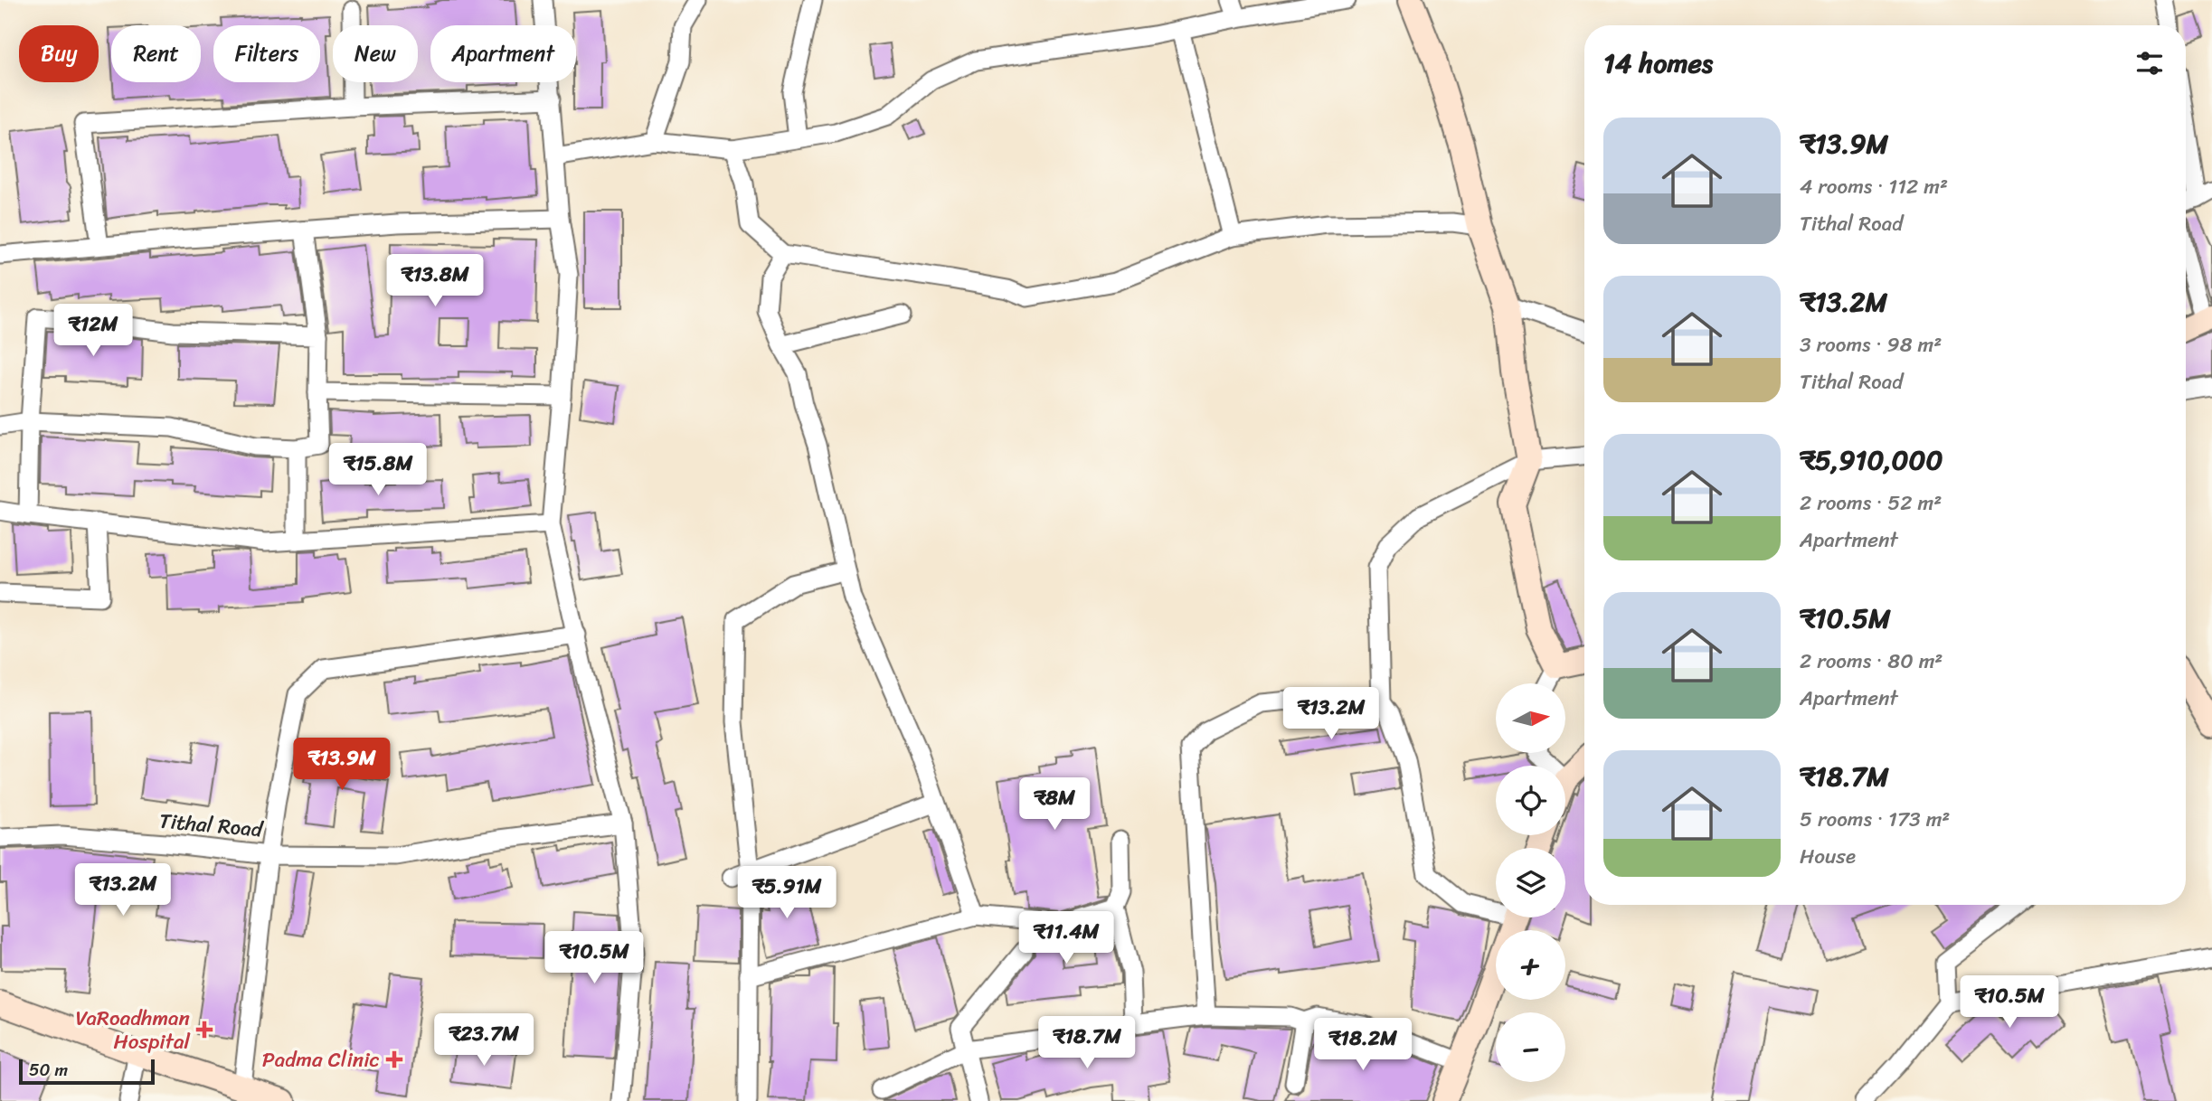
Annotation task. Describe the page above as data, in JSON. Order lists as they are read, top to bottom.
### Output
{
  "streets": {
    "street": ["Tithal Road"]
  },
  "places": {
    "health": ["VaRoadhman Hospital", "Padma Clinic"]
  },
  "scale_bar": "50 m",
  "north": "right",
  "page": {
    "chip": [
      "Buy",
      "Rent",
      "Filters",
      "New",
      "Apartment"
    ],
    "heading": "14 homes",
    "list": [
      {
        "name": "₹13.9M",
        "note": "4 rooms · 112 m² · Tithal Road"
      },
      {
        "name": "₹13.2M",
        "note": "3 rooms · 98 m² · Tithal Road"
      },
      {
        "name": "₹5,910,000",
        "note": "2 rooms · 52 m² · Apartment"
      },
      {
        "name": "₹10.5M",
        "note": "2 rooms · 80 m² · Apartment"
      },
      {
        "name": "₹18.7M",
        "note": "5 rooms · 173 m² · House"
      }
    ],
    "price": [
      "₹13.8M",
      "₹12M",
      "₹15.8M",
      "₹13.2M",
      "₹13.9M",
      "₹8M",
      "₹13.2M",
      "₹5.91M",
      "₹11.4M",
      "₹10.5M",
      "₹10.5M",
      "₹23.7M",
      "₹18.7M",
      "₹18.2M"
    ],
    "map_buttons": ["+", "−"],
    "scale": "50 m"
  }
}
